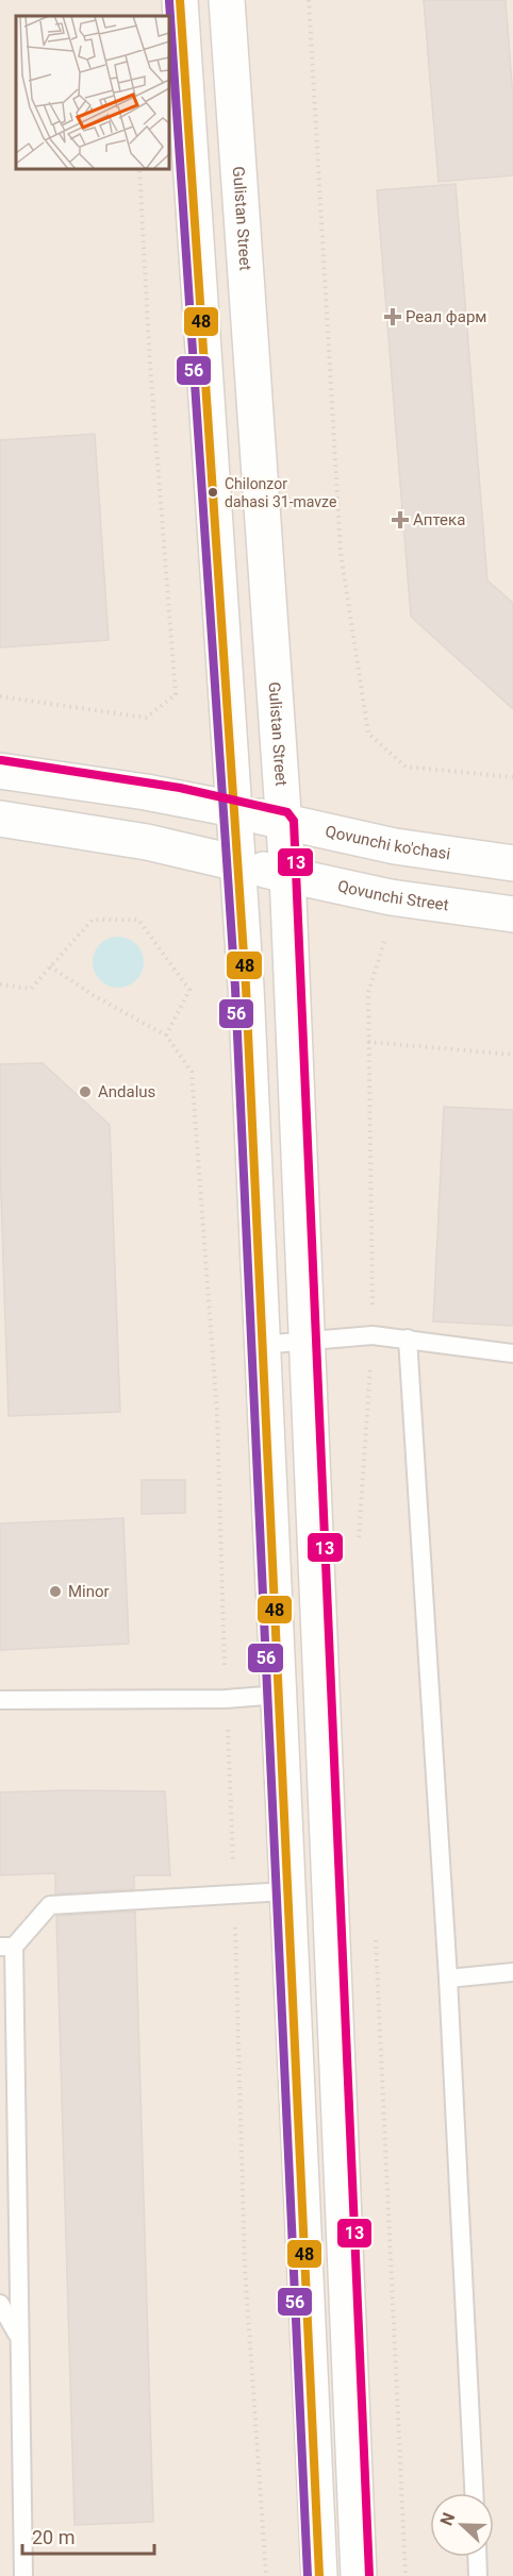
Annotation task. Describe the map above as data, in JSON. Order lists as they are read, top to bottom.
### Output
{
  "streets": {
    "main road": ["Gulistan Street", "Qovunchi ko'chasi", "Qovunchi Street"]
  },
  "crossings": [
    ["Gulistan Street", "Qovunchi ko'chasi"],
    ["Gulistan Street", "Qovunchi Street"]
  ],
  "places": {
    "health": ["Реал фарм", "Аптека"],
    "other": ["Chilonzor dahasi 31-mavze", "Andalus", "Minor"]
  },
  "lines": ["transit line 48", "transit line 56", "transit line 13"],
  "scale_bar": "20 m",
  "north": "left"
}
